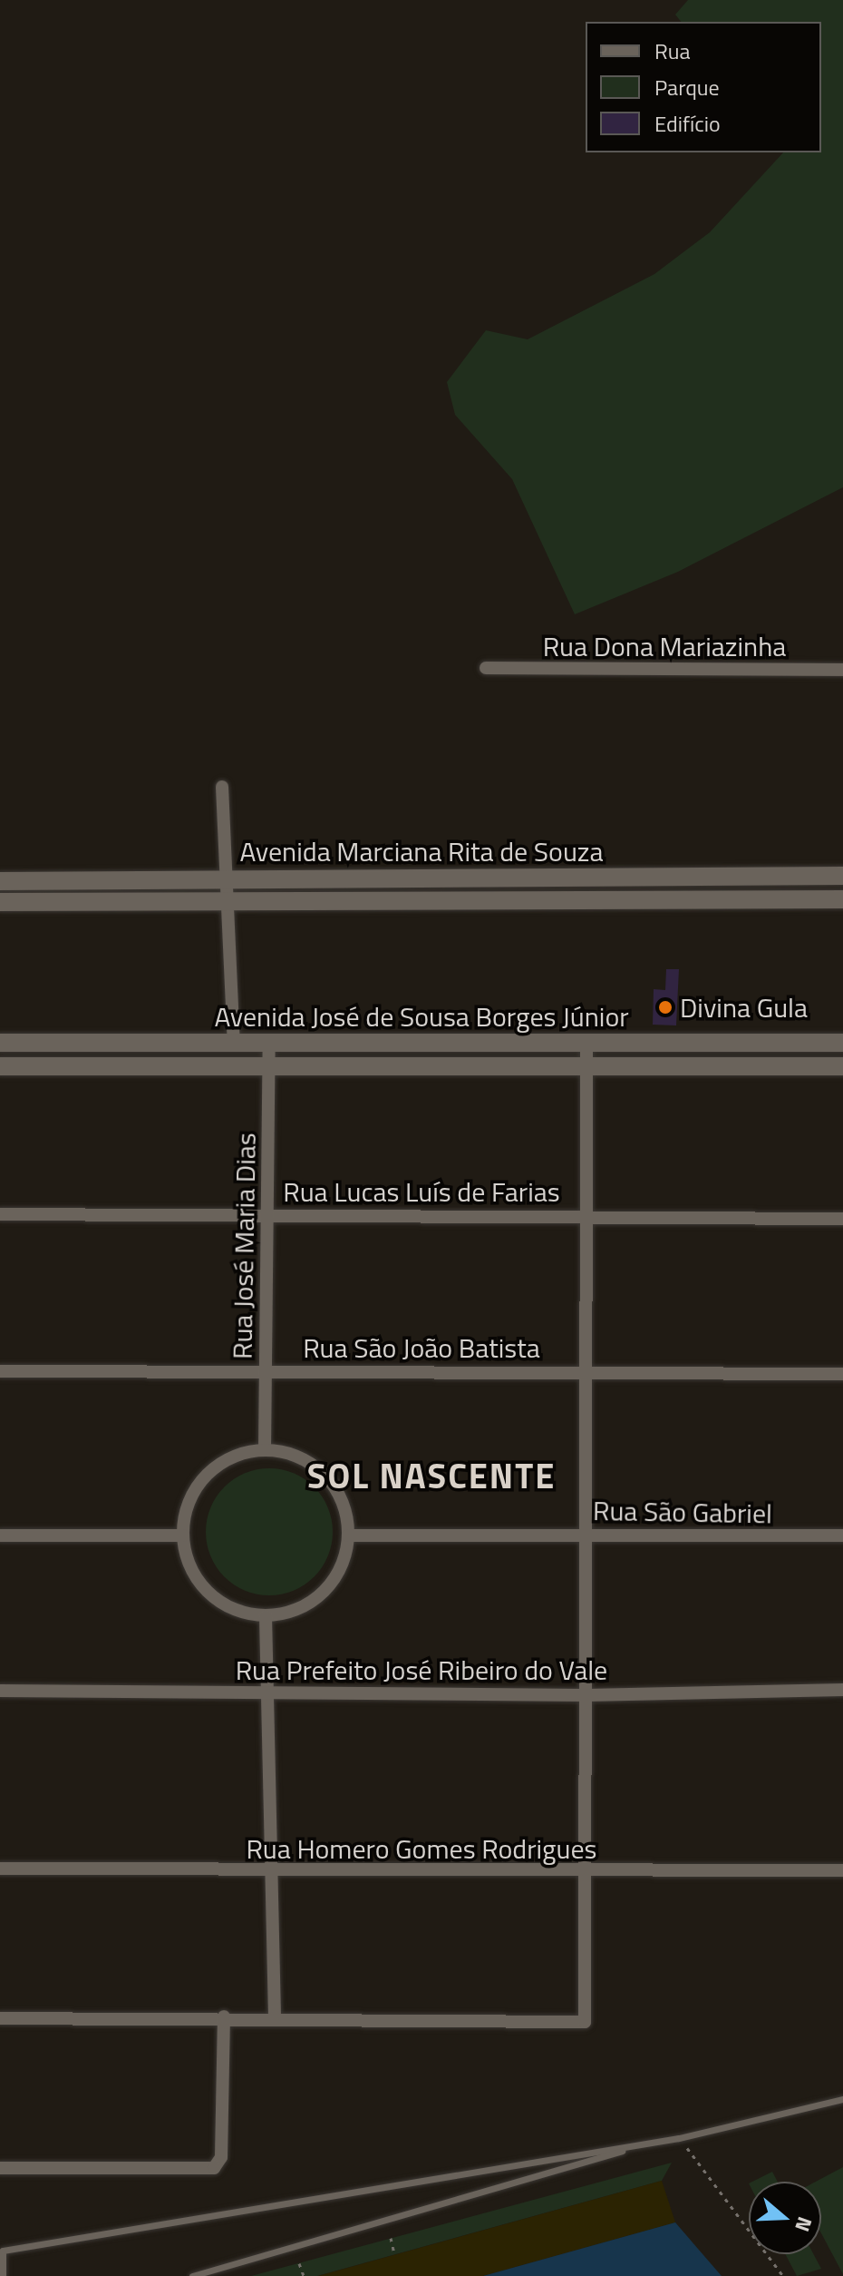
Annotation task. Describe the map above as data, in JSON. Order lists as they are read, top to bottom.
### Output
{
  "streets": {
    "street": [
      "Rua Dona Mariazinha",
      "Avenida Marciana Rita de Souza",
      "Avenida José de Sousa Borges Júnior",
      "Rua Lucas Luís de Farias",
      "Rua José Maria Dias",
      "Rua São João Batista",
      "Rua São Gabriel",
      "Rua Prefeito José Ribeiro do Vale",
      "Rua Homero Gomes Rodrigues"
    ]
  },
  "crossings": [
    ["Avenida José de Sousa Borges Júnior", "Rua José Maria Dias"],
    ["Rua Lucas Luís de Farias", "Rua José Maria Dias"],
    ["Rua José Maria Dias", "Rua São João Batista"],
    ["Rua José Maria Dias", "Rua São Gabriel"]
  ],
  "districts": ["SOL NASCENTE"],
  "places": ["Divina Gula"],
  "legend": ["Rua", "Parque", "Edifício"],
  "north": "right"
}
